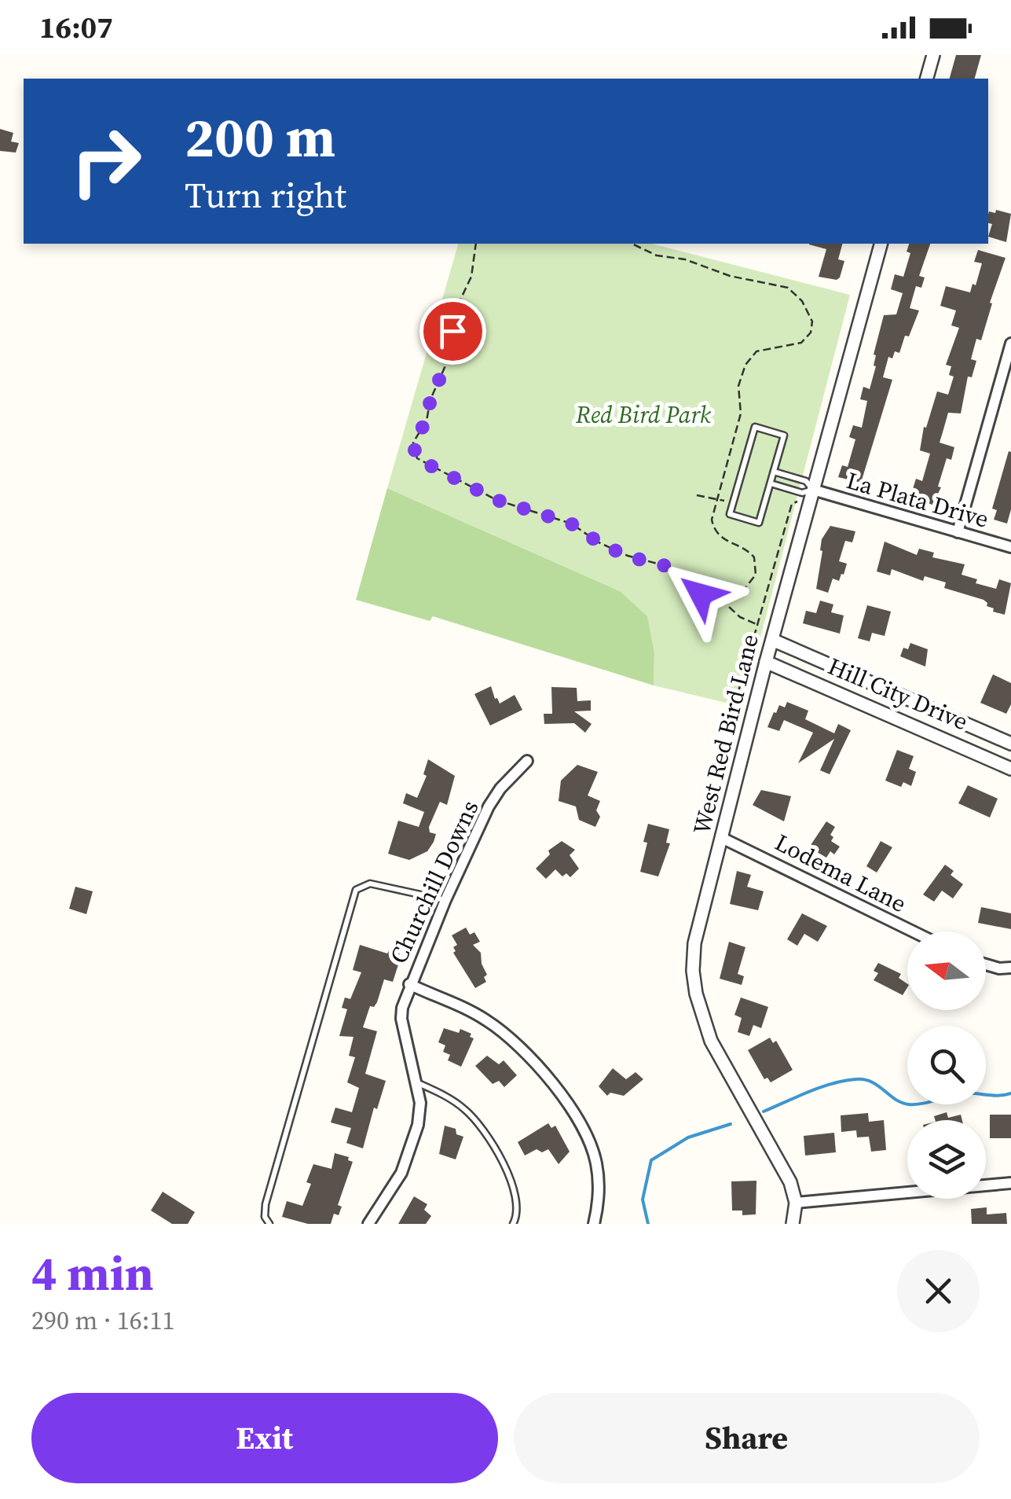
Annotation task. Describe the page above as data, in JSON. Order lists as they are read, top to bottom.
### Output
{
  "streets": {
    "street": [
      "La Plata Drive",
      "Hill City Drive",
      "West Red Bird Lane",
      "Lodema Lane",
      "Churchill Downs"
    ]
  },
  "crossings": [
    ["La Plata Drive", "West Red Bird Lane"],
    ["Hill City Drive", "West Red Bird Lane"],
    ["West Red Bird Lane", "Lodema Lane"]
  ],
  "parks": ["Red Bird Park"],
  "north": "left",
  "page": {
    "status": "16:07",
    "turn": ["200 m", "Turn right"],
    "heading": ["4 min", "290 m · 16:11"],
    "buttons": ["Exit", "Share"]
  }
}
